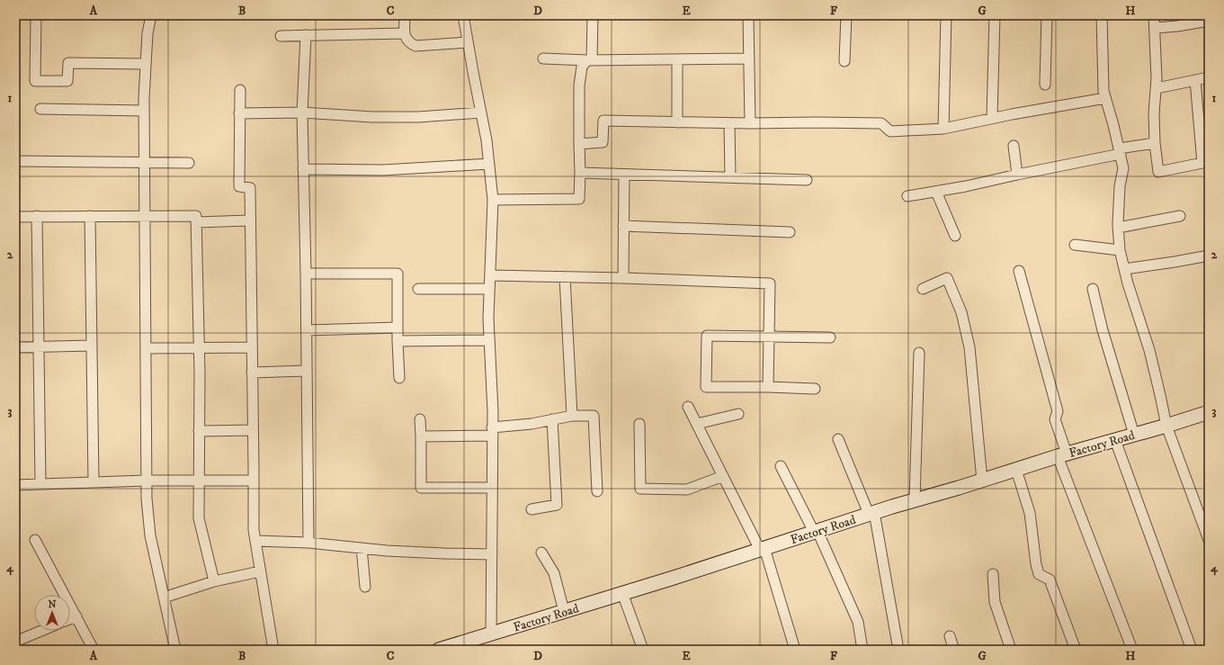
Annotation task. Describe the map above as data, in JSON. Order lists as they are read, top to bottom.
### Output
{
  "streets": {
    "main road": ["Factory Road"]
  },
  "north": "top",
  "grid": {
    "columns": [
      "A",
      "B",
      "C",
      "D",
      "E",
      "F",
      "G",
      "H"
    ],
    "rows": [
      "1",
      "2",
      "3",
      "4"
    ]
  }
}
